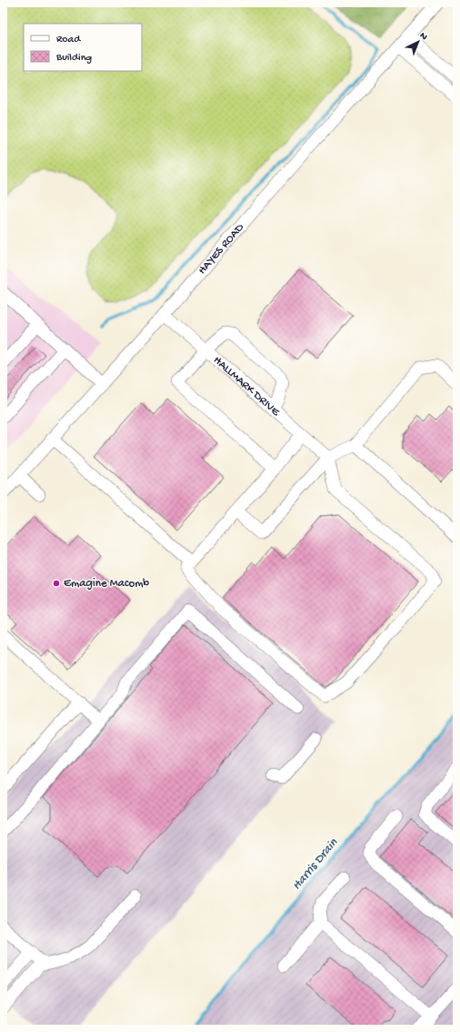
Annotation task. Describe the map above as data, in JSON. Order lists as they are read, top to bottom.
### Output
{
  "streets": {
    "street": ["HAYES ROAD", "HALLMARK DRIVE"]
  },
  "crossings": [
    ["HAYES ROAD", "HALLMARK DRIVE"]
  ],
  "water": ["Harris Drain"],
  "places": ["Emagine Macomb"],
  "legend": ["Road", "Building"],
  "north": "top right"
}
